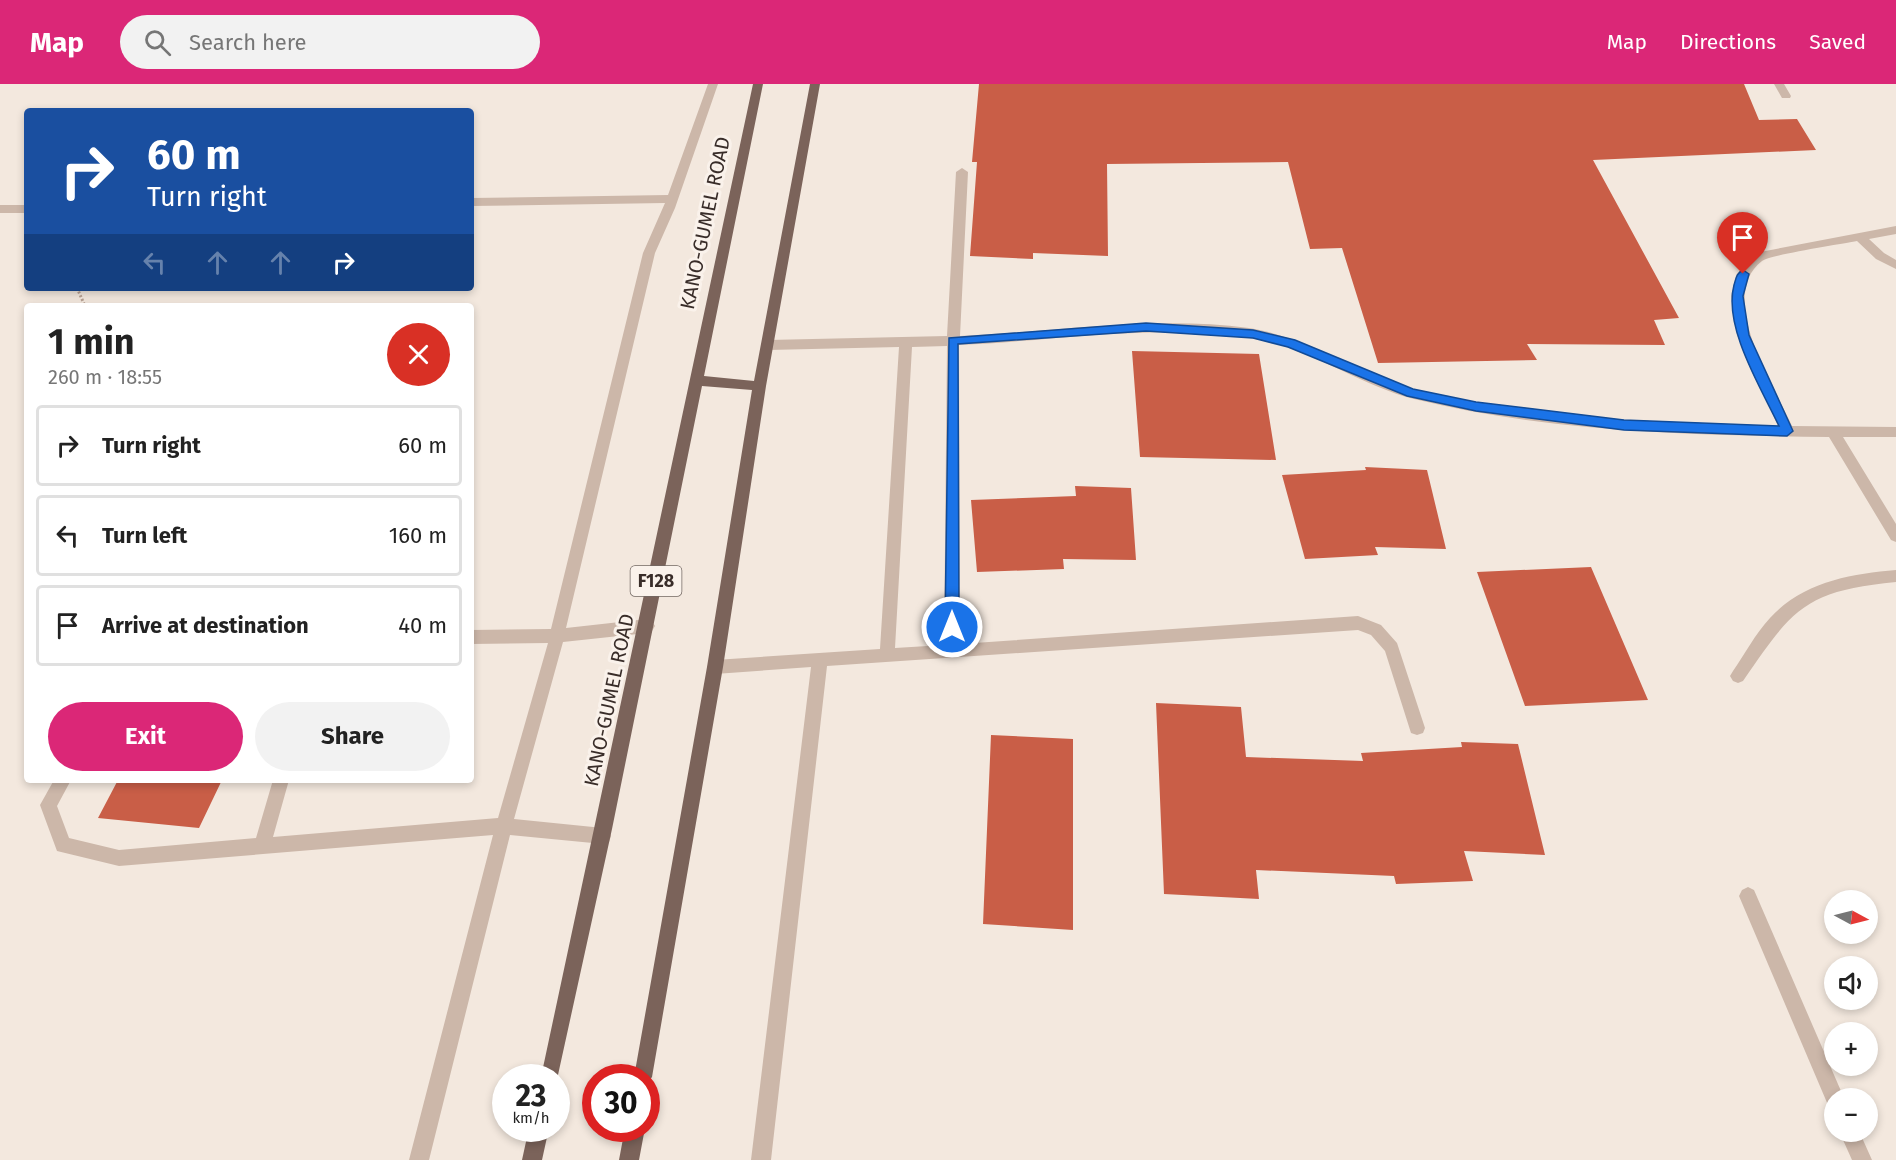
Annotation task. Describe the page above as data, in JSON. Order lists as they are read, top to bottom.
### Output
{
  "streets": {
    "main road": ["KANO-GUMEL ROAD", "F128"]
  },
  "north": "right",
  "page": {
    "header": "Map",
    "search": "Search here",
    "nav": ["Map", "Directions", "Saved"],
    "turn": ["60 m", "Turn right"],
    "heading": ["1 min", "260 m · 18:55"],
    "list": [
      {
        "name": "Turn right",
        "value": "60 m"
      },
      {
        "name": "Turn left",
        "value": "160 m"
      },
      {
        "name": "Arrive at destination",
        "value": "40 m"
      }
    ],
    "buttons": ["Exit", "Share"],
    "map_buttons": ["+", "−"],
    "speed": "23 km/h",
    "limit": "30"
  }
}
